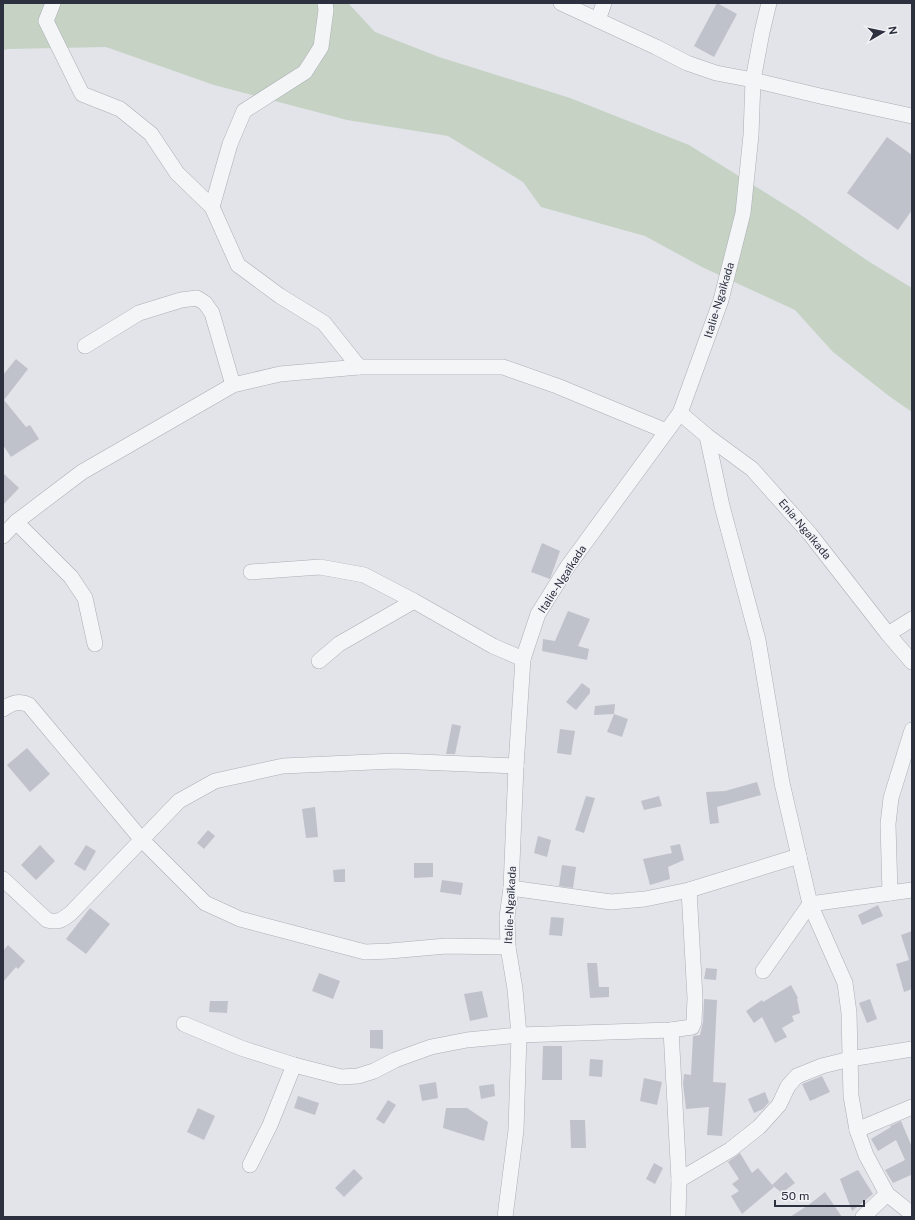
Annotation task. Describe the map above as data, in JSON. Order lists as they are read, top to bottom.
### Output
{
  "streets": {
    "street": ["Italie-Ngaîkada", "Enia-Ngaîkada"]
  },
  "crossings": [
    ["Italie-Ngaîkada", "Enia-Ngaîkada"]
  ],
  "scale_bar": "50 m",
  "north": "right"
}
